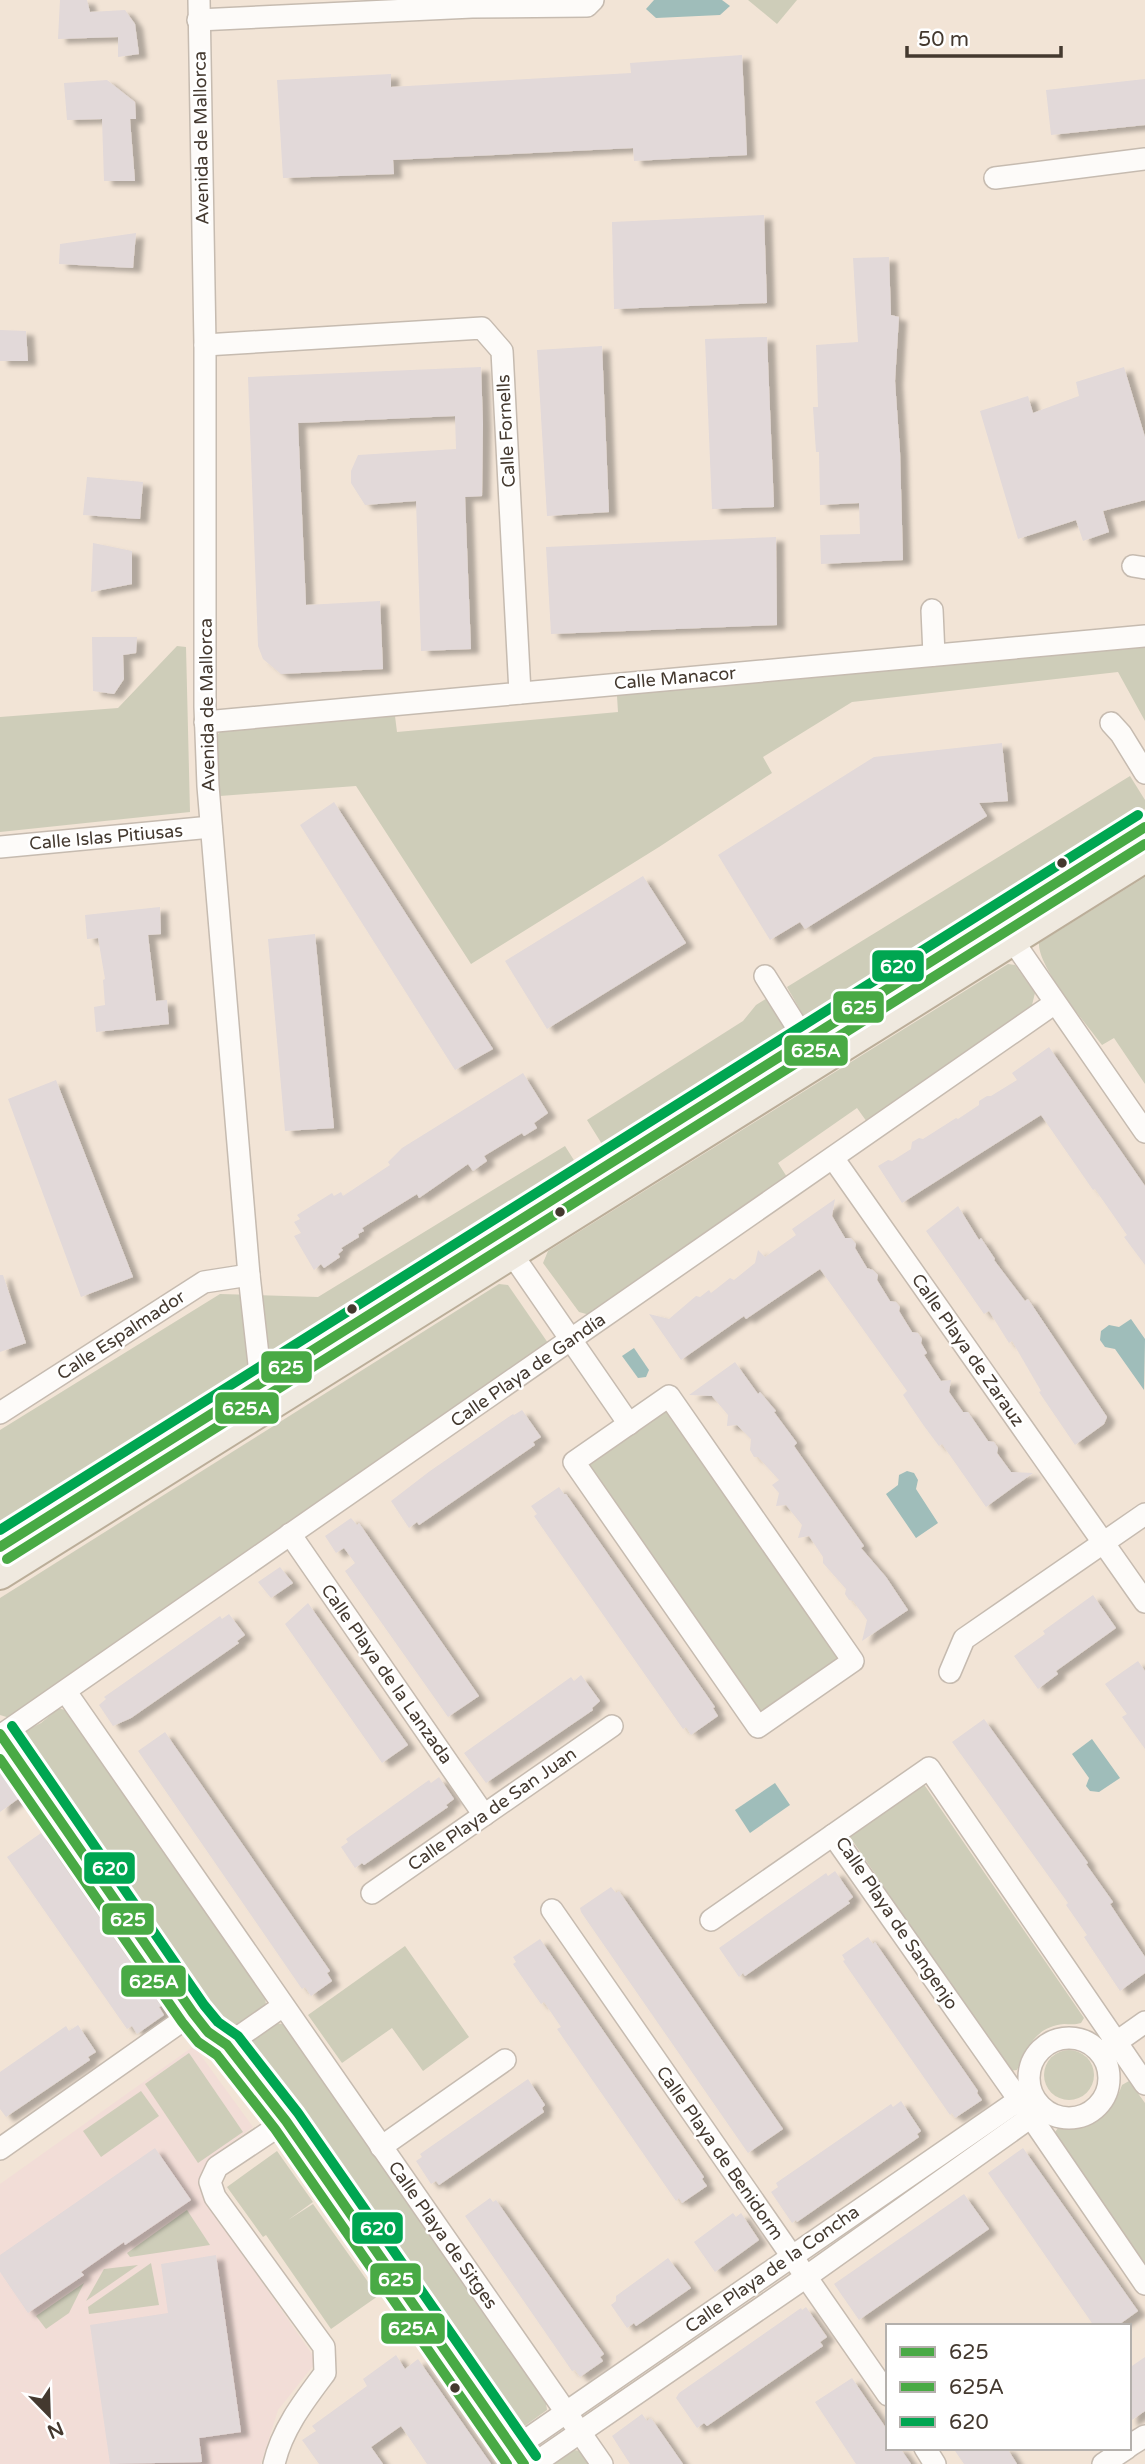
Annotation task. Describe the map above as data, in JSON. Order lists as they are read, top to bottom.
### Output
{
  "streets": {
    "street": [
      "Avenida de Mallorca",
      "Calle Fornells",
      "Calle Manacor",
      "Calle Islas Pitiusas",
      "Calle Espalmador",
      "Calle Playa de Zarauz",
      "Calle Playa de Gandía",
      "Calle Playa de la Lanzada",
      "Calle Playa de San Juan",
      "Calle Playa de Sangenjo",
      "Calle Playa de Benidorm",
      "Calle Playa de Sitges",
      "Calle Playa de la Concha"
    ]
  },
  "crossings": [
    ["Avenida de Mallorca", "Calle Fornells"],
    ["Avenida de Mallorca", "Calle Manacor"],
    ["Avenida de Mallorca", "Calle Islas Pitiusas"],
    ["Avenida de Mallorca", "Calle Espalmador"],
    ["Calle Fornells", "Calle Manacor"],
    ["Calle Playa de Zarauz", "Calle Playa de Gandía"],
    ["Calle Playa de Gandía", "Calle Playa de la Lanzada"],
    ["Calle Playa de Gandía", "Calle Playa de Sitges"],
    ["Calle Playa de la Lanzada", "Calle Playa de San Juan"],
    ["Calle Playa de Sangenjo", "Calle Playa de la Concha"],
    ["Calle Playa de Benidorm", "Calle Playa de la Concha"],
    ["Calle Playa de Sitges", "Calle Playa de la Concha"]
  ],
  "lines": ["transit line 620", "transit line 625", "transit line 625A"],
  "legend": ["625", "625A", "620"],
  "scale_bar": "50 m",
  "north": "bottom right"
}
